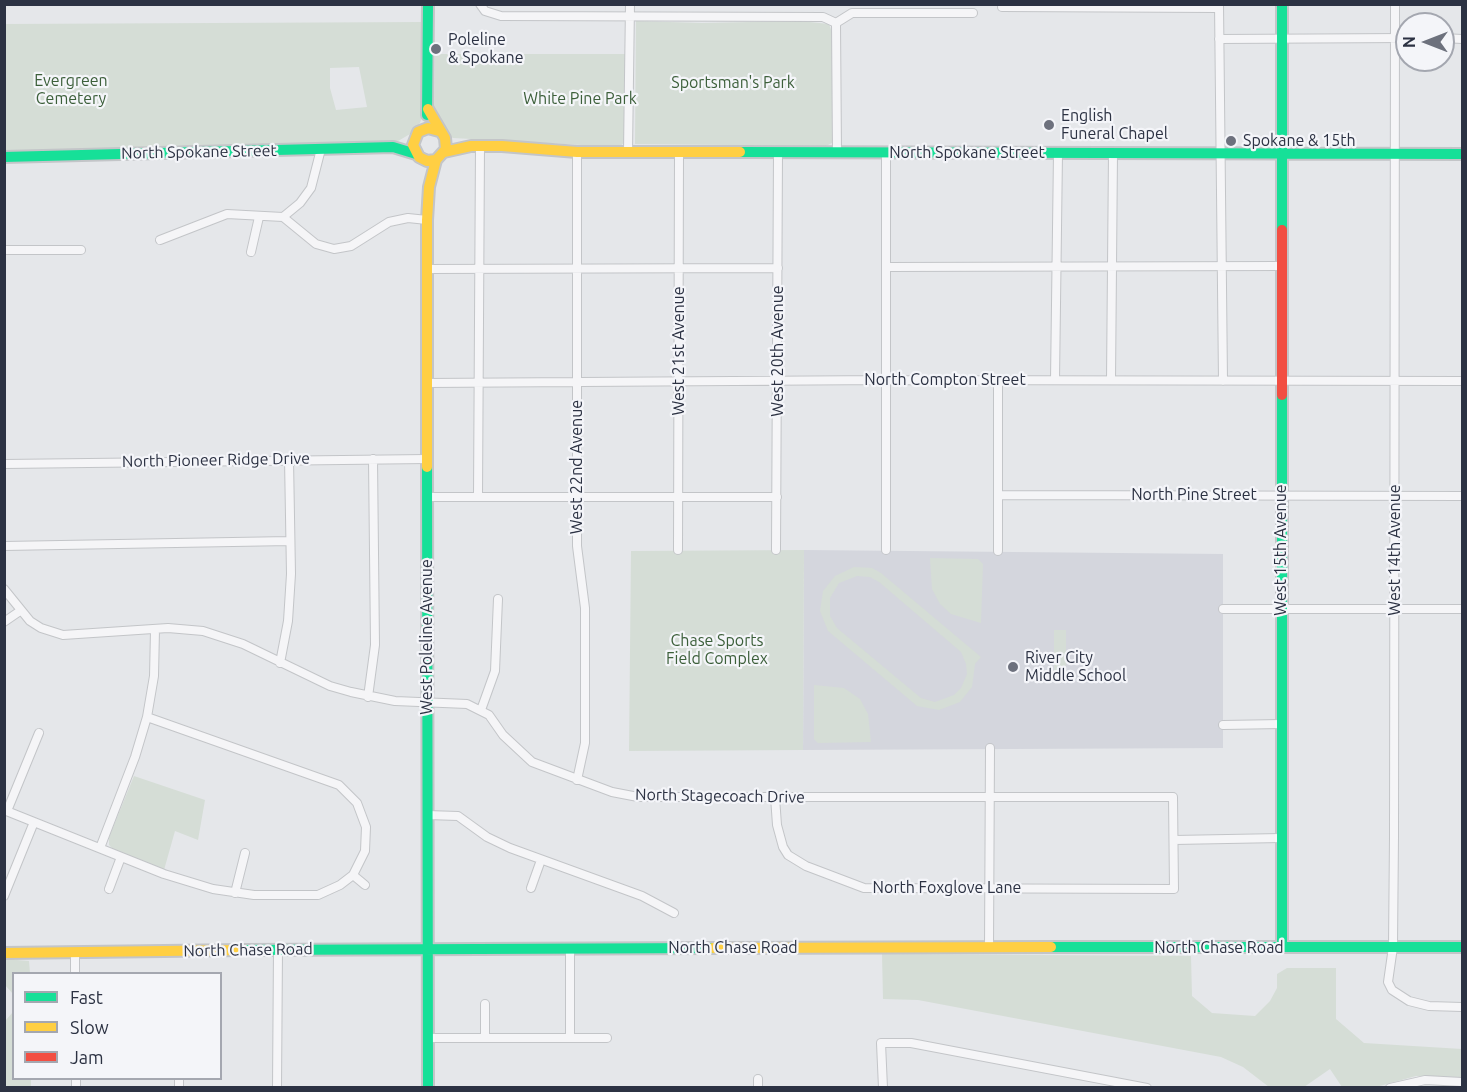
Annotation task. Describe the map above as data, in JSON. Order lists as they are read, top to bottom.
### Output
{
  "streets": {
    "street": [
      "North Spokane Street",
      "West 21st Avenue",
      "West 20th Avenue",
      "North Compton Street",
      "North Pioneer Ridge Drive",
      "West 22nd Avenue",
      "North Pine Street",
      "West 15th Avenue",
      "West 14th Avenue",
      "West Poleline Avenue",
      "North Stagecoach Drive",
      "North Foxglove Lane",
      "North Chase Road"
    ]
  },
  "crossings": [
    ["North Spokane Street", "West 21st Avenue"],
    ["North Spokane Street", "West 20th Avenue"],
    ["North Spokane Street", "West 22nd Avenue"],
    ["North Spokane Street", "West 15th Avenue"],
    ["North Spokane Street", "West 14th Avenue"],
    ["North Spokane Street", "West Poleline Avenue"],
    ["West 21st Avenue", "North Compton Street"],
    ["West 20th Avenue", "North Compton Street"],
    ["North Compton Street", "West 22nd Avenue"],
    ["North Compton Street", "West 15th Avenue"],
    ["North Compton Street", "West 14th Avenue"],
    ["North Compton Street", "West Poleline Avenue"],
    ["North Pioneer Ridge Drive", "West Poleline Avenue"],
    ["West 22nd Avenue", "North Stagecoach Drive"],
    ["North Pine Street", "West 15th Avenue"],
    ["North Pine Street", "West 14th Avenue"],
    ["West 15th Avenue", "North Chase Road"],
    ["West 14th Avenue", "North Chase Road"],
    ["West Poleline Avenue", "North Chase Road"],
    ["North Stagecoach Drive", "North Foxglove Lane"]
  ],
  "parks": [
    "Evergreen Cemetery",
    "Sportsman's Park",
    "White Pine Park",
    "Chase Sports Field Complex"
  ],
  "places": [
    "Poleline & Spokane",
    "English Funeral Chapel",
    "Spokane & 15th",
    "River City Middle School"
  ],
  "legend": ["Fast", "Slow", "Jam"],
  "north": "left"
}
